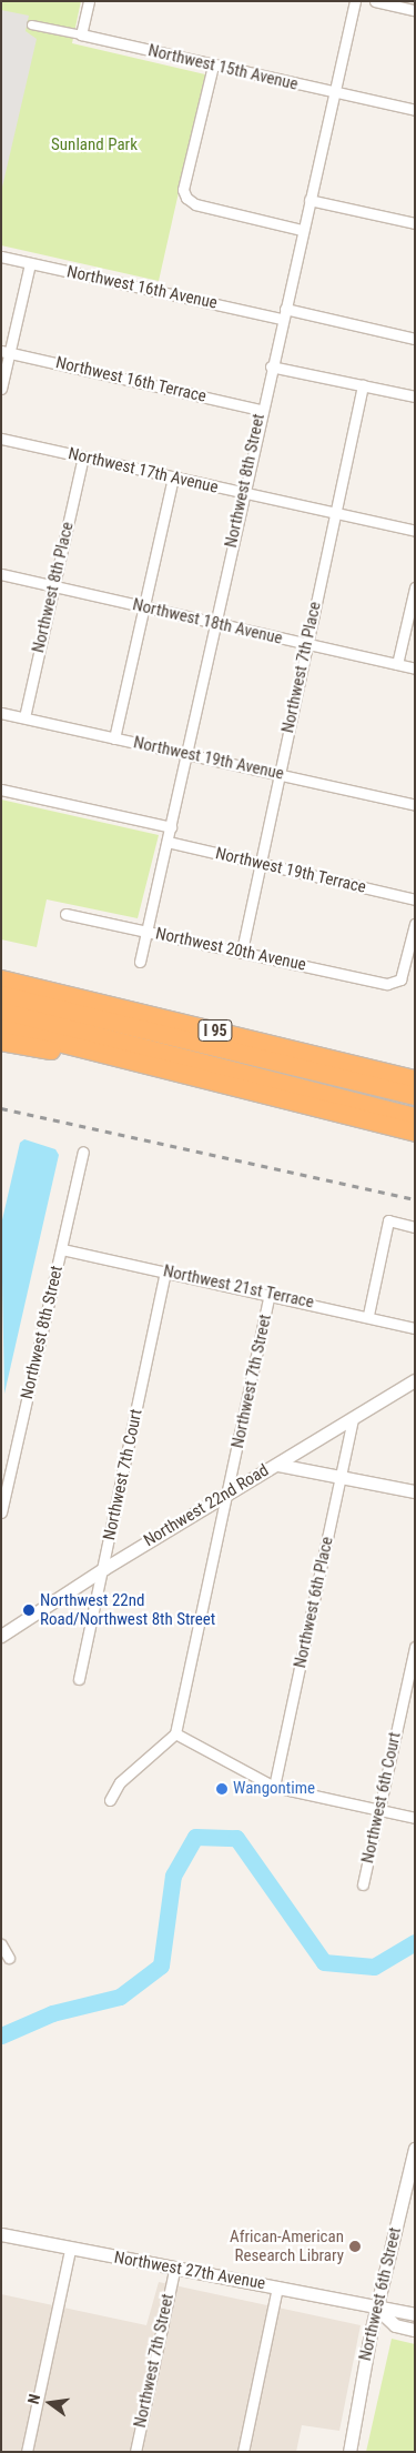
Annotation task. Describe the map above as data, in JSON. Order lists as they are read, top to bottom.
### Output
{
  "streets": {
    "highway": ["I 95"],
    "street": [
      "Northwest 15th Avenue",
      "Northwest 16th Avenue",
      "Northwest 16th Terrace",
      "Northwest 17th Avenue",
      "Northwest 8th Street",
      "Northwest 8th Place",
      "Northwest 18th Avenue",
      "Northwest 7th Place",
      "Northwest 19th Avenue",
      "Northwest 19th Terrace",
      "Northwest 20th Avenue",
      "Northwest 21st Terrace",
      "Northwest 7th Street",
      "Northwest 7th Court",
      "Northwest 22nd Road",
      "Northwest 6th Place",
      "Northwest 6th Court",
      "Northwest 27th Avenue",
      "Northwest 6th Street"
    ]
  },
  "crossings": [
    ["Northwest 15th Avenue", "Northwest 8th Street"],
    ["Northwest 16th Avenue", "Northwest 8th Street"],
    ["Northwest 16th Terrace", "Northwest 8th Street"],
    ["Northwest 17th Avenue", "Northwest 8th Street"],
    ["Northwest 17th Avenue", "Northwest 8th Place"],
    ["Northwest 17th Avenue", "Northwest 7th Place"],
    ["Northwest 8th Street", "Northwest 18th Avenue"],
    ["Northwest 8th Street", "Northwest 19th Avenue"],
    ["Northwest 8th Street", "Northwest 19th Terrace"],
    ["Northwest 8th Street", "Northwest 20th Avenue"],
    ["Northwest 8th Street", "Northwest 21st Terrace"],
    ["Northwest 8th Place", "Northwest 18th Avenue"],
    ["Northwest 8th Place", "Northwest 19th Avenue"],
    ["Northwest 18th Avenue", "Northwest 7th Place"],
    ["Northwest 7th Place", "Northwest 19th Avenue"],
    ["Northwest 7th Place", "Northwest 19th Terrace"],
    ["Northwest 7th Place", "Northwest 20th Avenue"],
    ["Northwest 21st Terrace", "Northwest 7th Street"],
    ["Northwest 21st Terrace", "Northwest 7th Court"],
    ["Northwest 7th Street", "Northwest 22nd Road"],
    ["Northwest 7th Street", "Northwest 27th Avenue"],
    ["Northwest 7th Court", "Northwest 22nd Road"],
    ["Northwest 22nd Road", "Northwest 6th Place"],
    ["Northwest 27th Avenue", "Northwest 6th Street"]
  ],
  "parks": ["Sunland Park"],
  "places": ["Northwest 22nd Road/Northwest 8th Street", "Wangontime", "African-American Research Library"],
  "north": "left"
}
